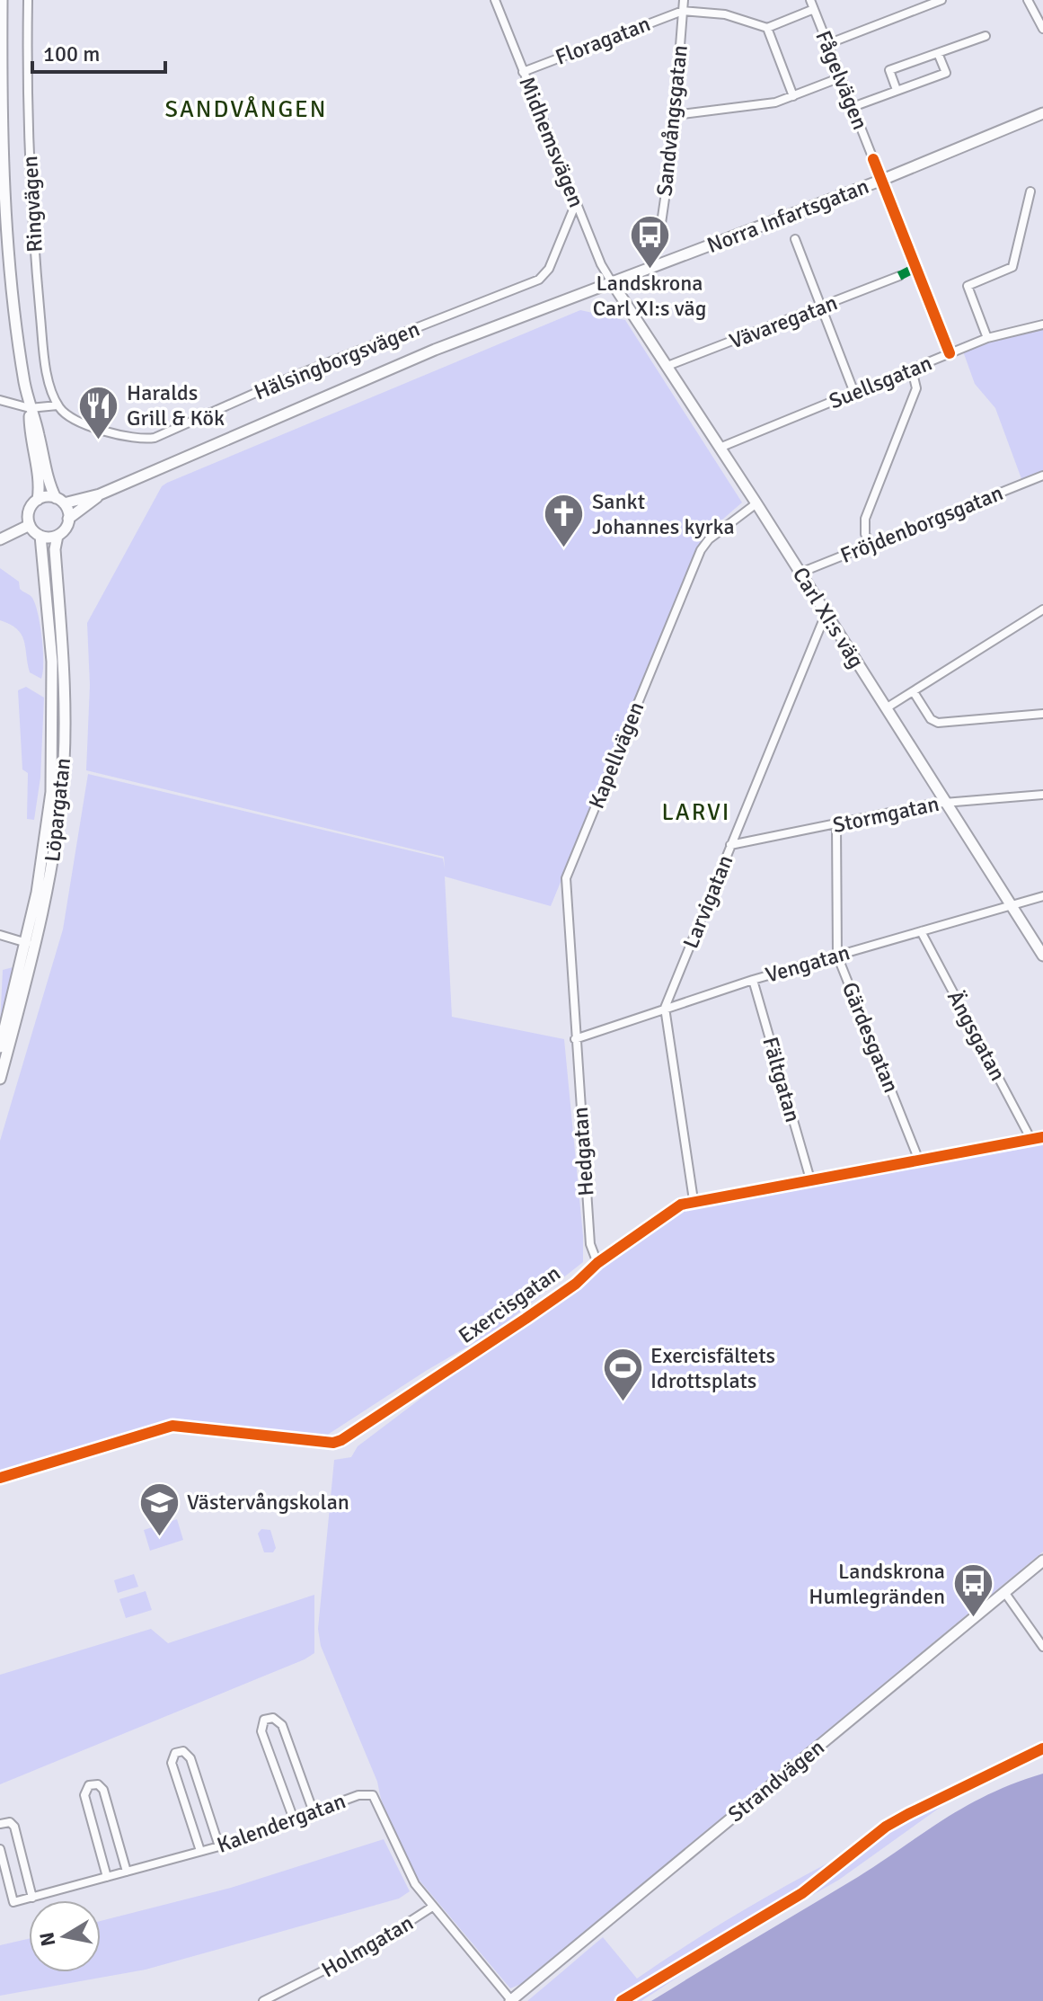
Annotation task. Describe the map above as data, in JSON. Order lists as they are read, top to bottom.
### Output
{
  "streets": {
    "street": [
      "Floragatan",
      "Fågelvägen",
      "Sandvångsgatan",
      "Midhemsvägen",
      "Ringvägen",
      "Norra Infartsgatan",
      "Vävaregatan",
      "Hälsingborgsvägen",
      "Suellsgatan",
      "Fröjdenborgsgatan",
      "Carl XI:s väg",
      "Kapellvägen",
      "Löpargatan",
      "Stormgatan",
      "Larvigatan",
      "Vengatan",
      "Ängsgatan",
      "Gärdesgatan",
      "Fältgatan",
      "Hedgatan",
      "Exercisgatan",
      "Strandvägen",
      "Kalendergatan",
      "Holmgatan"
    ]
  },
  "crossings": [
    ["Floragatan", "Sandvångsgatan"],
    ["Floragatan", "Midhemsvägen"],
    ["Midhemsvägen", "Norra Infartsgatan"],
    ["Midhemsvägen", "Hälsingborgsvägen"],
    ["Midhemsvägen", "Carl XI:s väg"],
    ["Ringvägen", "Hälsingborgsvägen"],
    ["Ringvägen", "Löpargatan"],
    ["Norra Infartsgatan", "Hälsingborgsvägen"],
    ["Norra Infartsgatan", "Carl XI:s väg"],
    ["Vävaregatan", "Carl XI:s väg"],
    ["Hälsingborgsvägen", "Carl XI:s väg"],
    ["Hälsingborgsvägen", "Löpargatan"],
    ["Suellsgatan", "Carl XI:s väg"],
    ["Fröjdenborgsgatan", "Carl XI:s väg"],
    ["Carl XI:s väg", "Kapellvägen"],
    ["Carl XI:s väg", "Stormgatan"],
    ["Carl XI:s väg", "Larvigatan"],
    ["Carl XI:s väg", "Vengatan"],
    ["Kapellvägen", "Vengatan"],
    ["Kapellvägen", "Hedgatan"],
    ["Stormgatan", "Larvigatan"],
    ["Stormgatan", "Gärdesgatan"],
    ["Larvigatan", "Vengatan"],
    ["Vengatan", "Ängsgatan"],
    ["Vengatan", "Gärdesgatan"],
    ["Vengatan", "Fältgatan"],
    ["Vengatan", "Hedgatan"],
    ["Ängsgatan", "Exercisgatan"],
    ["Gärdesgatan", "Exercisgatan"],
    ["Fältgatan", "Exercisgatan"],
    ["Hedgatan", "Exercisgatan"],
    ["Strandvägen", "Kalendergatan"],
    ["Kalendergatan", "Holmgatan"]
  ],
  "districts": ["SANDVÅNGEN", "LARVI"],
  "places": {
    "bus stop": ["Landskrona Carl XI:s väg", "Landskrona Humlegränden"],
    "restaurant": ["Haralds Grill & Kök"],
    "church": ["Sankt Johannes kyrka"],
    "sports": ["Exercisfältets Idrottsplats"],
    "school or university": ["Västervångskolan"]
  },
  "scale_bar": "100 m",
  "north": "left"
}
